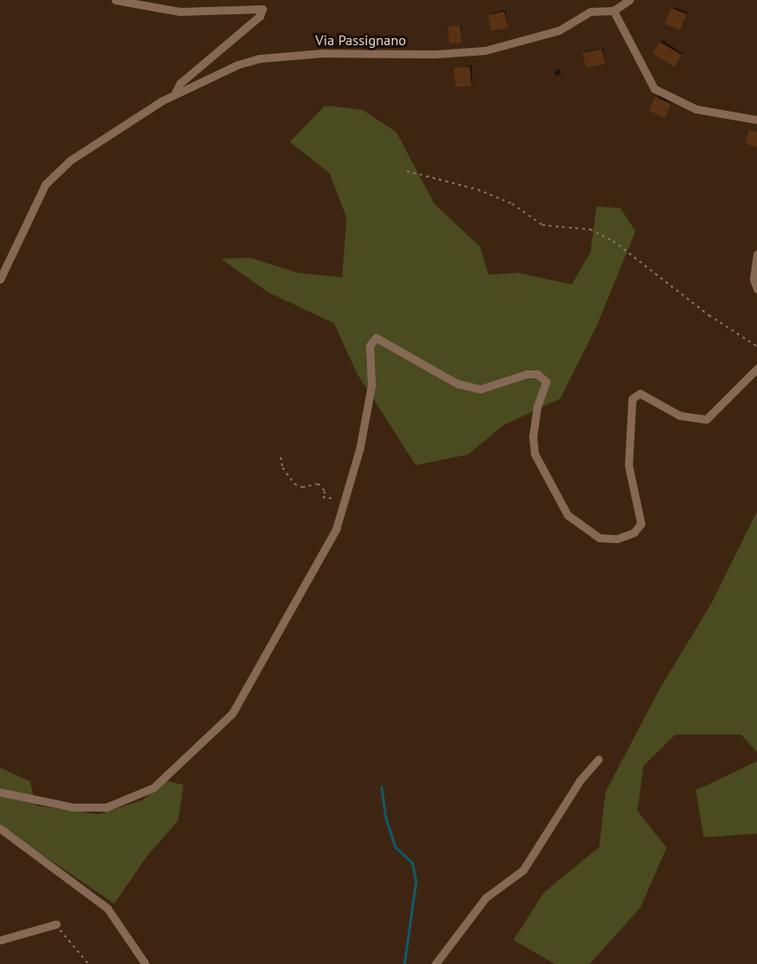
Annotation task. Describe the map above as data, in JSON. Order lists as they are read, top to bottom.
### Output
{
  "streets": {
    "street": ["Via Passignano"]
  }
}
